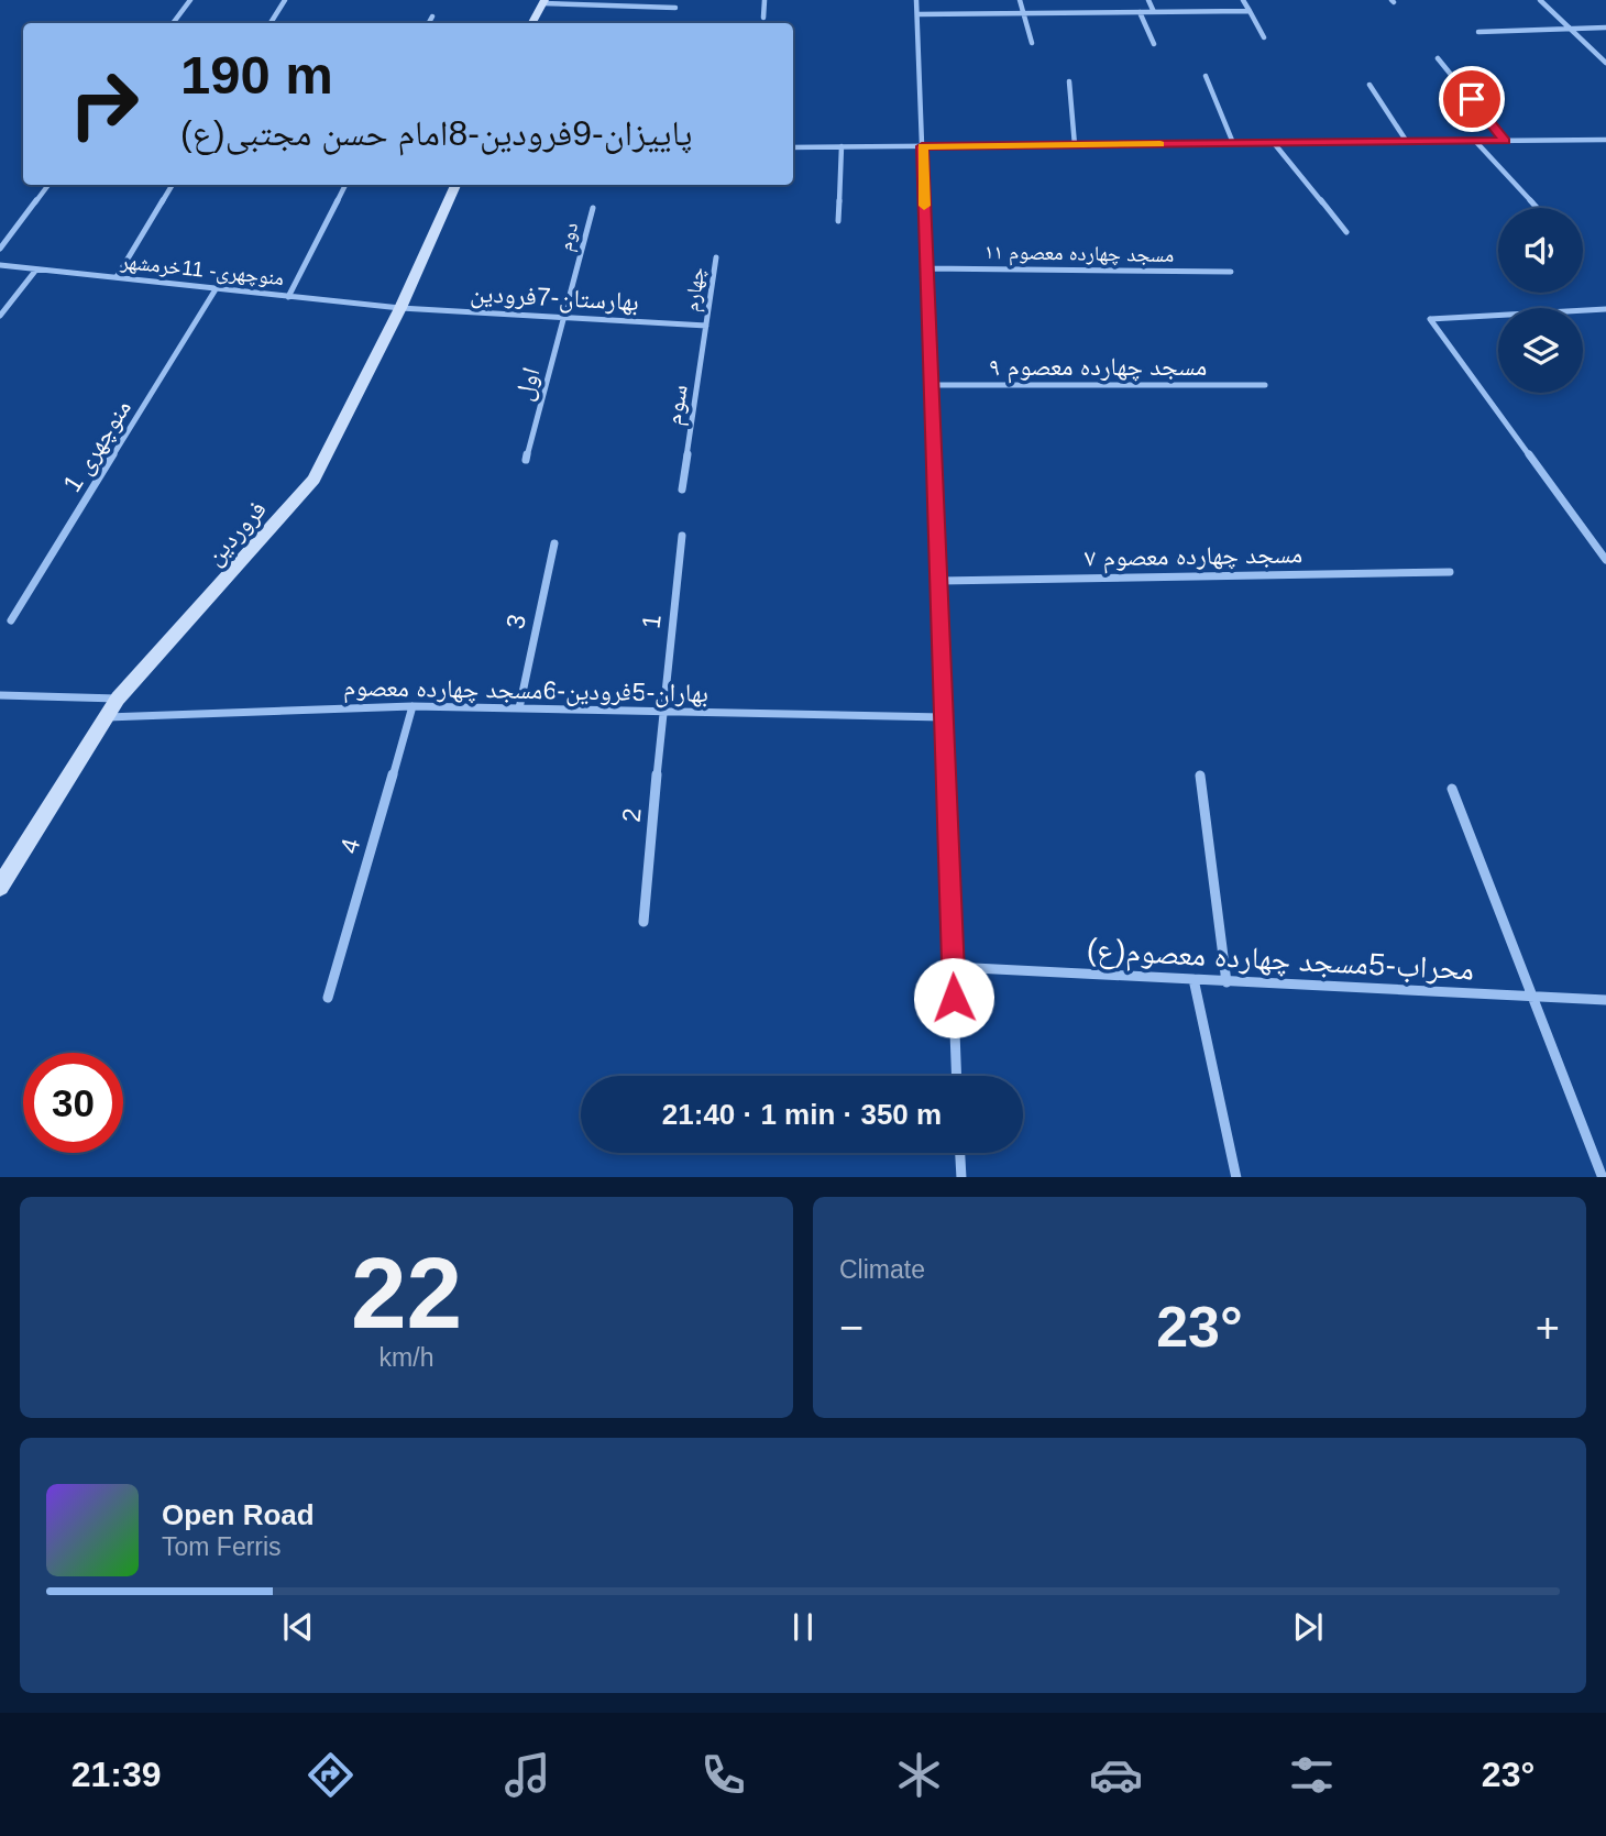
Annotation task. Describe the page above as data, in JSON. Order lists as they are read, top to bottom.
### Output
{
  "streets": {
    "street": [
      "دوم",
      "مسجد چهارده معصوم ۱۱",
      "منوچهری- 11خرمشهر",
      "چهارم",
      "بهارستان-7فرودین",
      "مسجد چهارده معصوم ۹",
      "اول",
      "سوم",
      "منوچهری 1",
      "فروردین",
      "مسجد چهارده معصوم ۷",
      "3",
      "1",
      "بهاران-5فرودین-6مسجد چهارده معصوم",
      "2",
      "4",
      "محراب-5مسجد چهارده معصوم(ع)"
    ]
  },
  "crossings": [
    ["دوم", "بهارستان-7فرودین"],
    ["دوم", "اول"],
    ["منوچهری- 11خرمشهر", "بهارستان-7فرودین"],
    ["منوچهری- 11خرمشهر", "منوچهری 1"],
    ["منوچهری- 11خرمشهر", "فروردین"],
    ["چهارم", "بهارستان-7فرودین"],
    ["چهارم", "سوم"],
    ["بهارستان-7فرودین", "اول"],
    ["بهارستان-7فرودین", "سوم"],
    ["بهارستان-7فرودین", "فروردین"],
    ["فروردین", "بهاران-5فرودین-6مسجد چهارده معصوم"],
    ["3", "بهاران-5فرودین-6مسجد چهارده معصوم"],
    ["1", "بهاران-5فرودین-6مسجد چهارده معصوم"],
    ["1", "2"],
    ["بهاران-5فرودین-6مسجد چهارده معصوم", "2"],
    ["بهاران-5فرودین-6مسجد چهارده معصوم", "4"]
  ],
  "page": {
    "turn": ["190 m", "پاییزان-9فرودین-8امام حسن مجتبی(ع)"],
    "limit": "30",
    "trip": "21:40 · 1 min · 350 m",
    "tile": [
      ["22", "km/h"],
      "Climate"
    ],
    "heat": ["−", "23°", "+"],
    "song": ["Open Road", "Tom Ferris"],
    "tabs": ["21:39", "23°"]
  }
}
